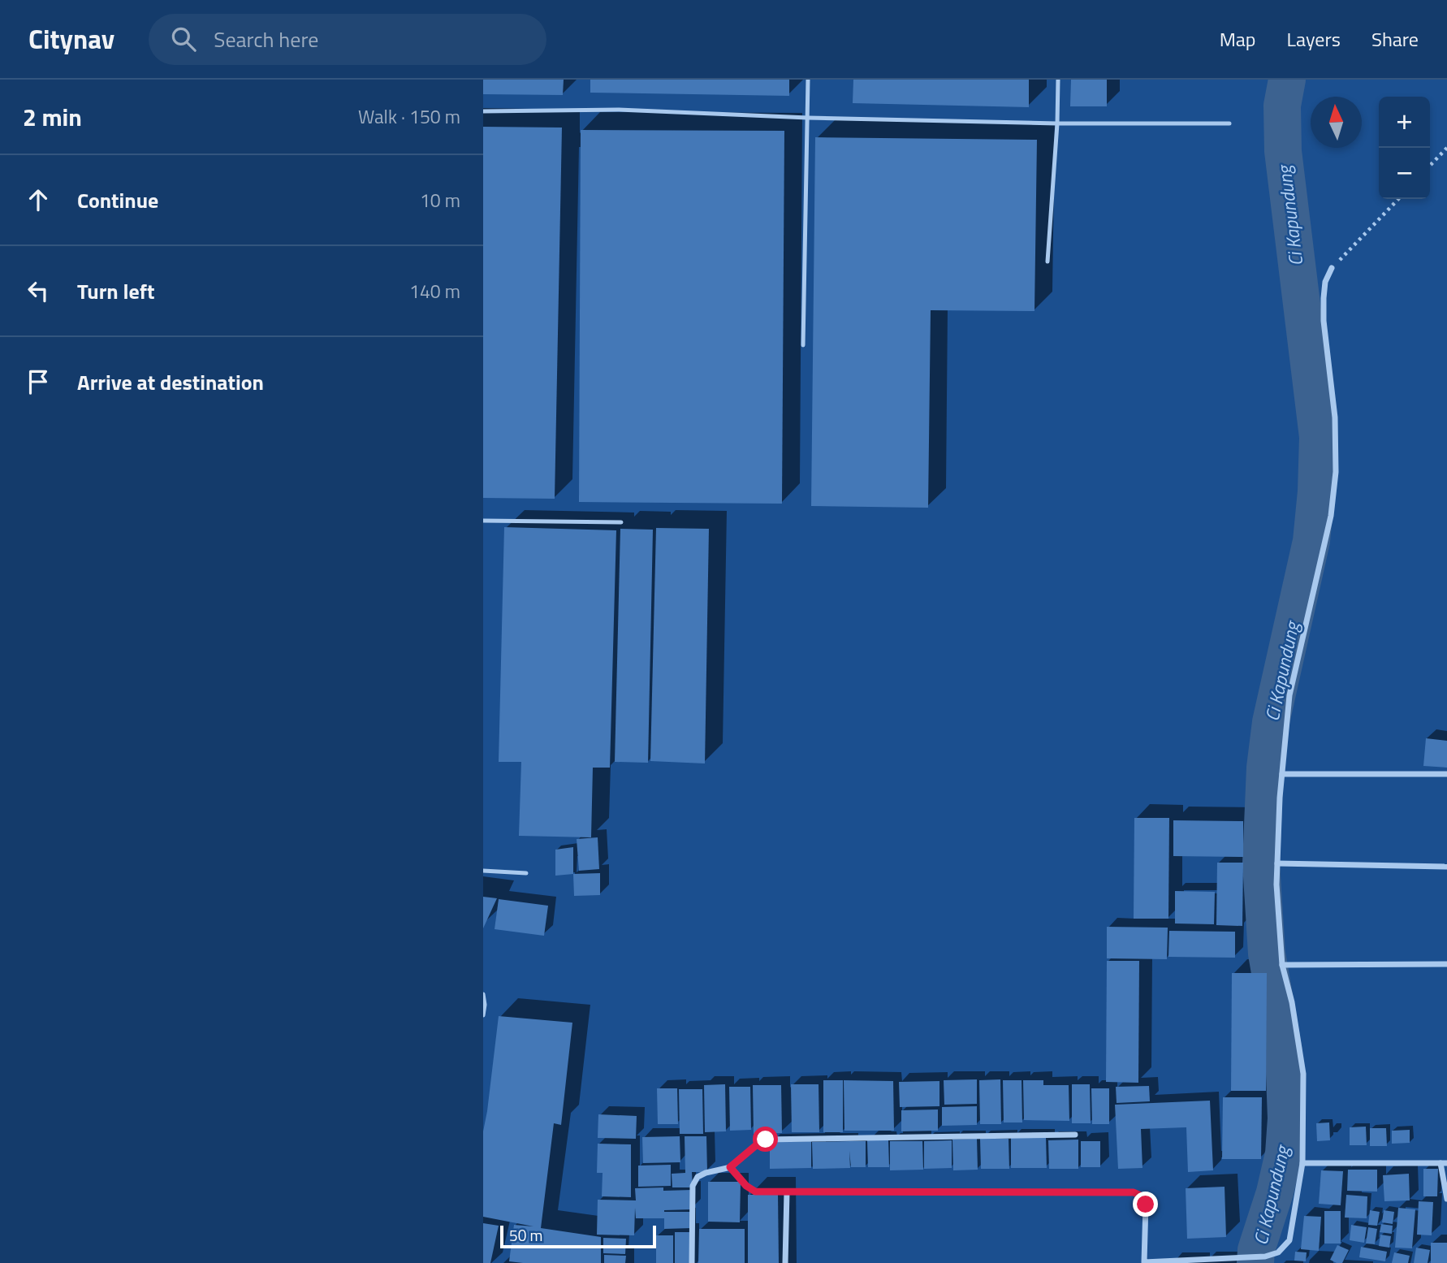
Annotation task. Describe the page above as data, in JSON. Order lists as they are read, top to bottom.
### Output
{
  "water": ["Ci Kapundung"],
  "scale_bar": "50 m",
  "north": "top",
  "page": {
    "header": "Citynav",
    "search": "Search here",
    "nav": ["Map", "Layers", "Share"],
    "heading": ["2 min", "Walk · 150 m"],
    "map_buttons": ["+", "−"],
    "list": [
      ["Continue", "10 m"],
      ["Turn left", "140 m"],
      "Arrive at destination"
    ],
    "scale": "50 m"
  }
}
